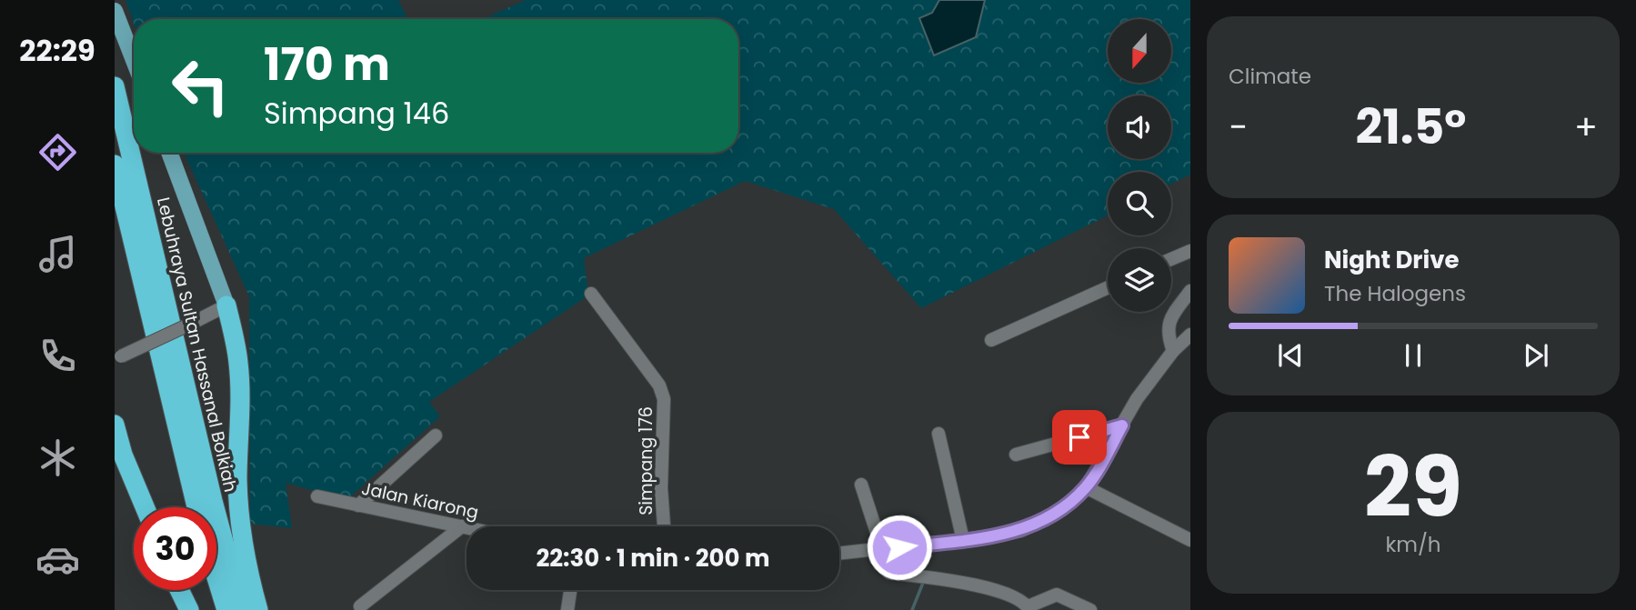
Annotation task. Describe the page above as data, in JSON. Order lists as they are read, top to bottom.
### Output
{
  "streets": {
    "highway": ["Lebuhraya Sultan Hassanal Bolkiah"],
    "street": ["Simpang 176", "Jalan Kiarong"]
  },
  "north": "bottom",
  "page": {
    "tabs": "22:29",
    "tile": [
      "Climate",
      ["29", "km/h"]
    ],
    "turn": ["170 m", "Simpang 146"],
    "heat": ["−", "21.5°", "+"],
    "song": ["Night Drive", "The Halogens"],
    "limit": "30",
    "trip": "22:30 · 1 min · 200 m"
  }
}
